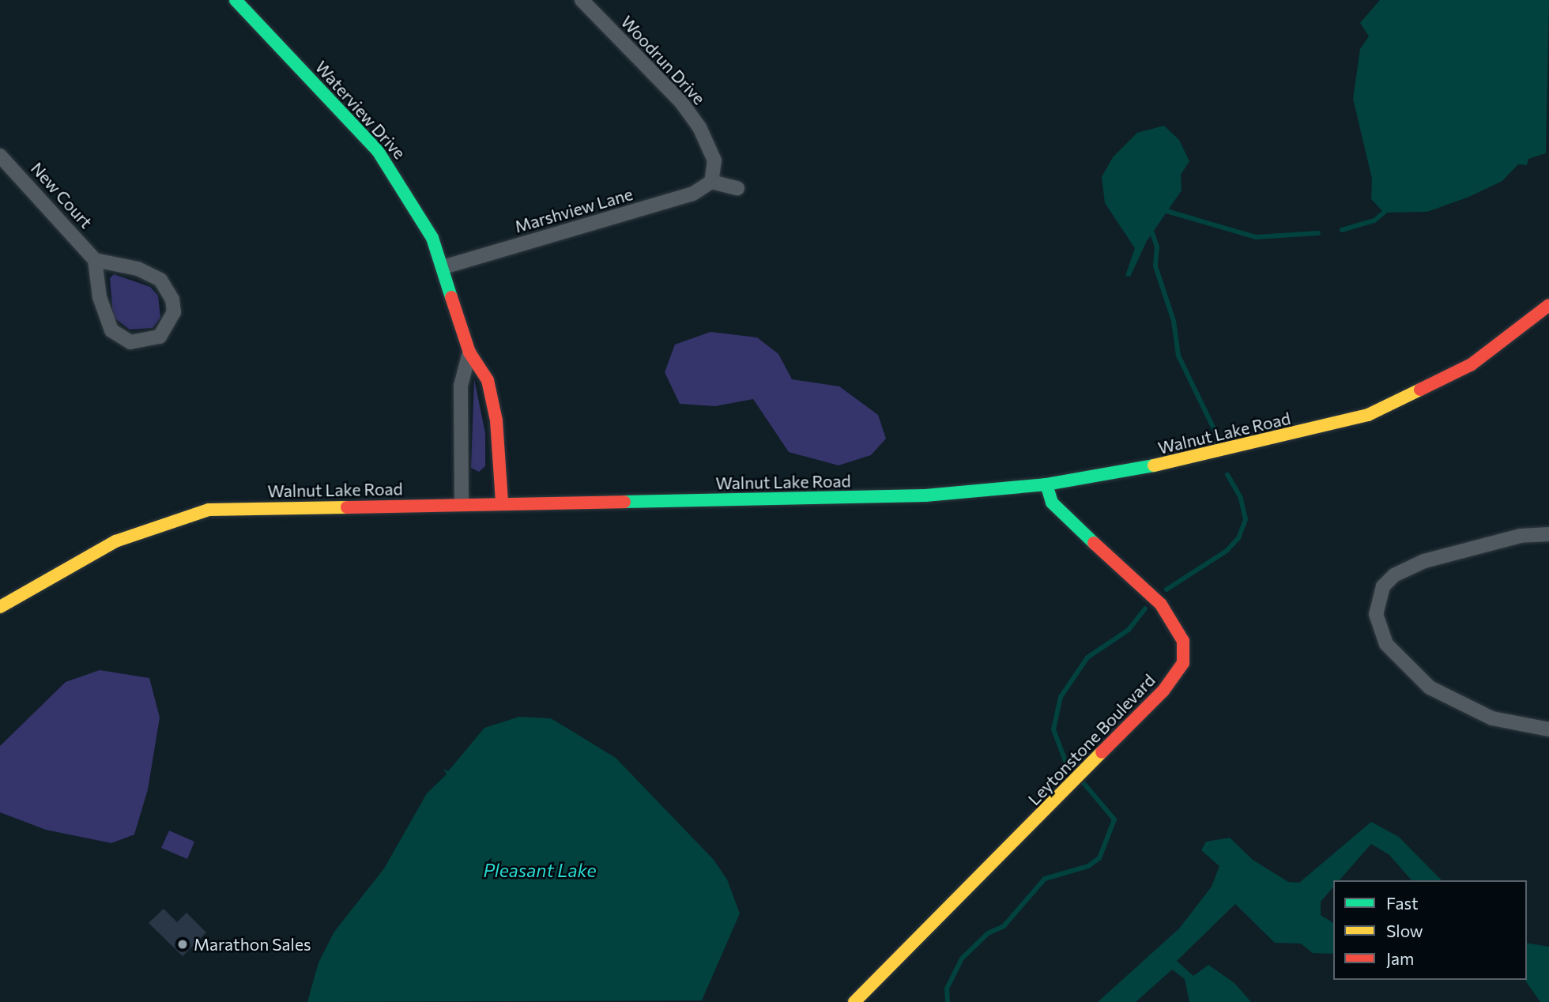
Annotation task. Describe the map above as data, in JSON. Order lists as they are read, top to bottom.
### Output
{
  "streets": {
    "street": [
      "Woodrun Drive",
      "Waterview Drive",
      "New Court",
      "Marshview Lane",
      "Walnut Lake Road",
      "Leytonstone Boulevard"
    ]
  },
  "crossings": [
    ["Woodrun Drive", "Marshview Lane"],
    ["Waterview Drive", "Marshview Lane"],
    ["Waterview Drive", "Walnut Lake Road"],
    ["Walnut Lake Road", "Leytonstone Boulevard"]
  ],
  "water": ["Pleasant Lake"],
  "places": ["Marathon Sales"],
  "legend": ["Fast", "Slow", "Jam"]
}
